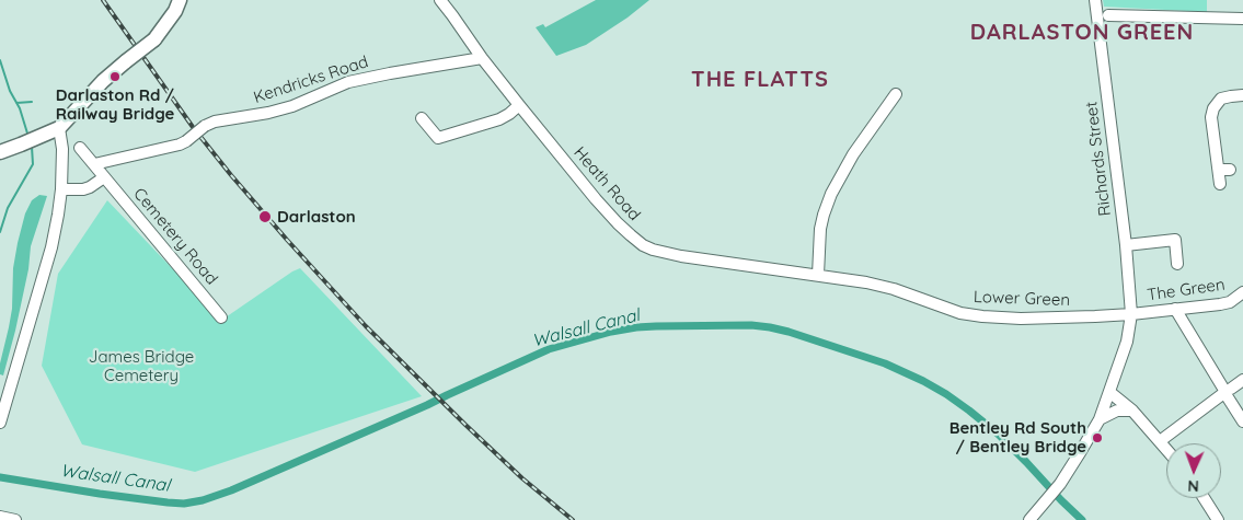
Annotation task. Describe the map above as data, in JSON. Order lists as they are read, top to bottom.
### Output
{
  "streets": {
    "street": [
      "Kendricks Road",
      "Richards Street",
      "Heath Road",
      "Cemetery Road",
      "The Green",
      "Lower Green"
    ]
  },
  "crossings": [
    ["Kendricks Road", "Heath Road"],
    ["Kendricks Road", "Cemetery Road"],
    ["Richards Street", "The Green"],
    ["Richards Street", "Lower Green"],
    ["Heath Road", "Lower Green"],
    ["The Green", "Lower Green"]
  ],
  "districts": ["DARLASTON GREEN", "THE FLATTS"],
  "water": ["Walsall Canal"],
  "parks": ["James Bridge Cemetery"],
  "places": ["Darlaston Rd / Railway Bridge", "Darlaston", "Bentley Rd South / Bentley Bridge"],
  "north": "bottom"
}
